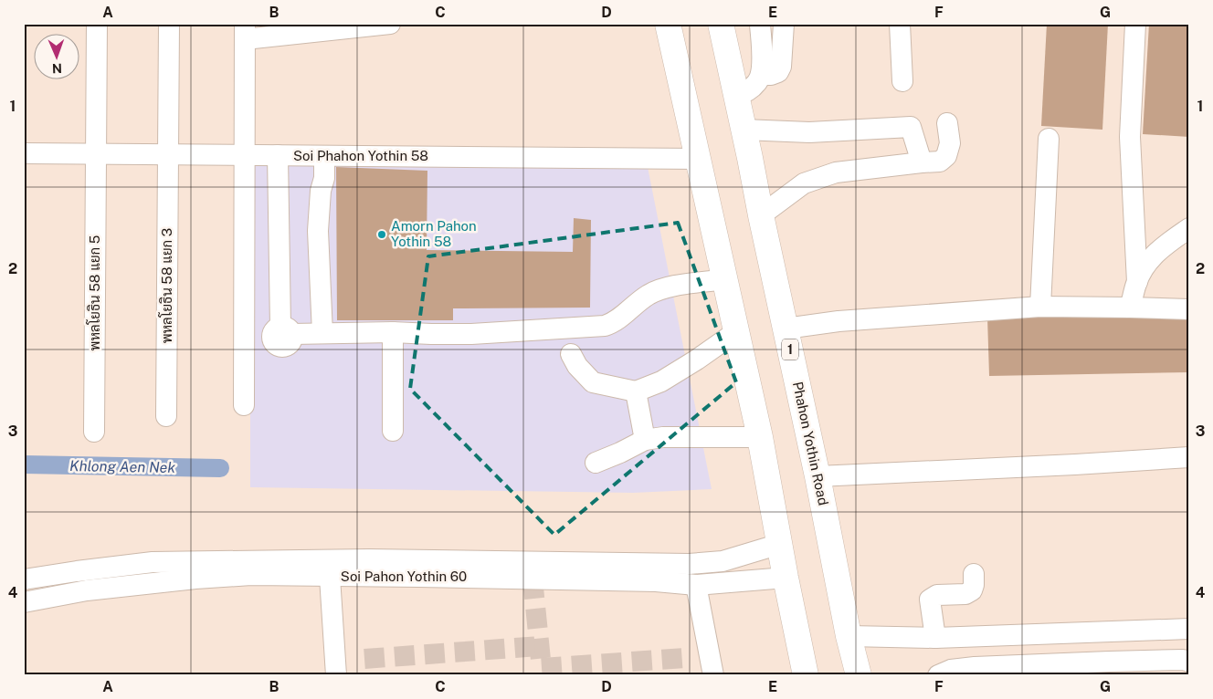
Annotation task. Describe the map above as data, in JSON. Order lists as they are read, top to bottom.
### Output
{
  "streets": {
    "main road": ["1", "Phahon Yothin Road"],
    "street": [
      "Soi Phahon Yothin 58",
      "พหลโยธิน 58 แยก 3",
      "พหลโยธิน 58 แยก 5",
      "Soi Pahon Yothin 60"
    ]
  },
  "crossings": [
    ["Soi Phahon Yothin 58", "พหลโยธิน 58 แยก 3"],
    ["Soi Phahon Yothin 58", "พหลโยธิน 58 แยก 5"]
  ],
  "water": ["Khlong Aen Nek"],
  "places": ["Amorn Pahon Yothin 58"],
  "north": "bottom",
  "grid": {
    "columns": [
      "A",
      "B",
      "C",
      "D",
      "E",
      "F",
      "G"
    ],
    "rows": [
      "1",
      "2",
      "3",
      "4"
    ]
  }
}
